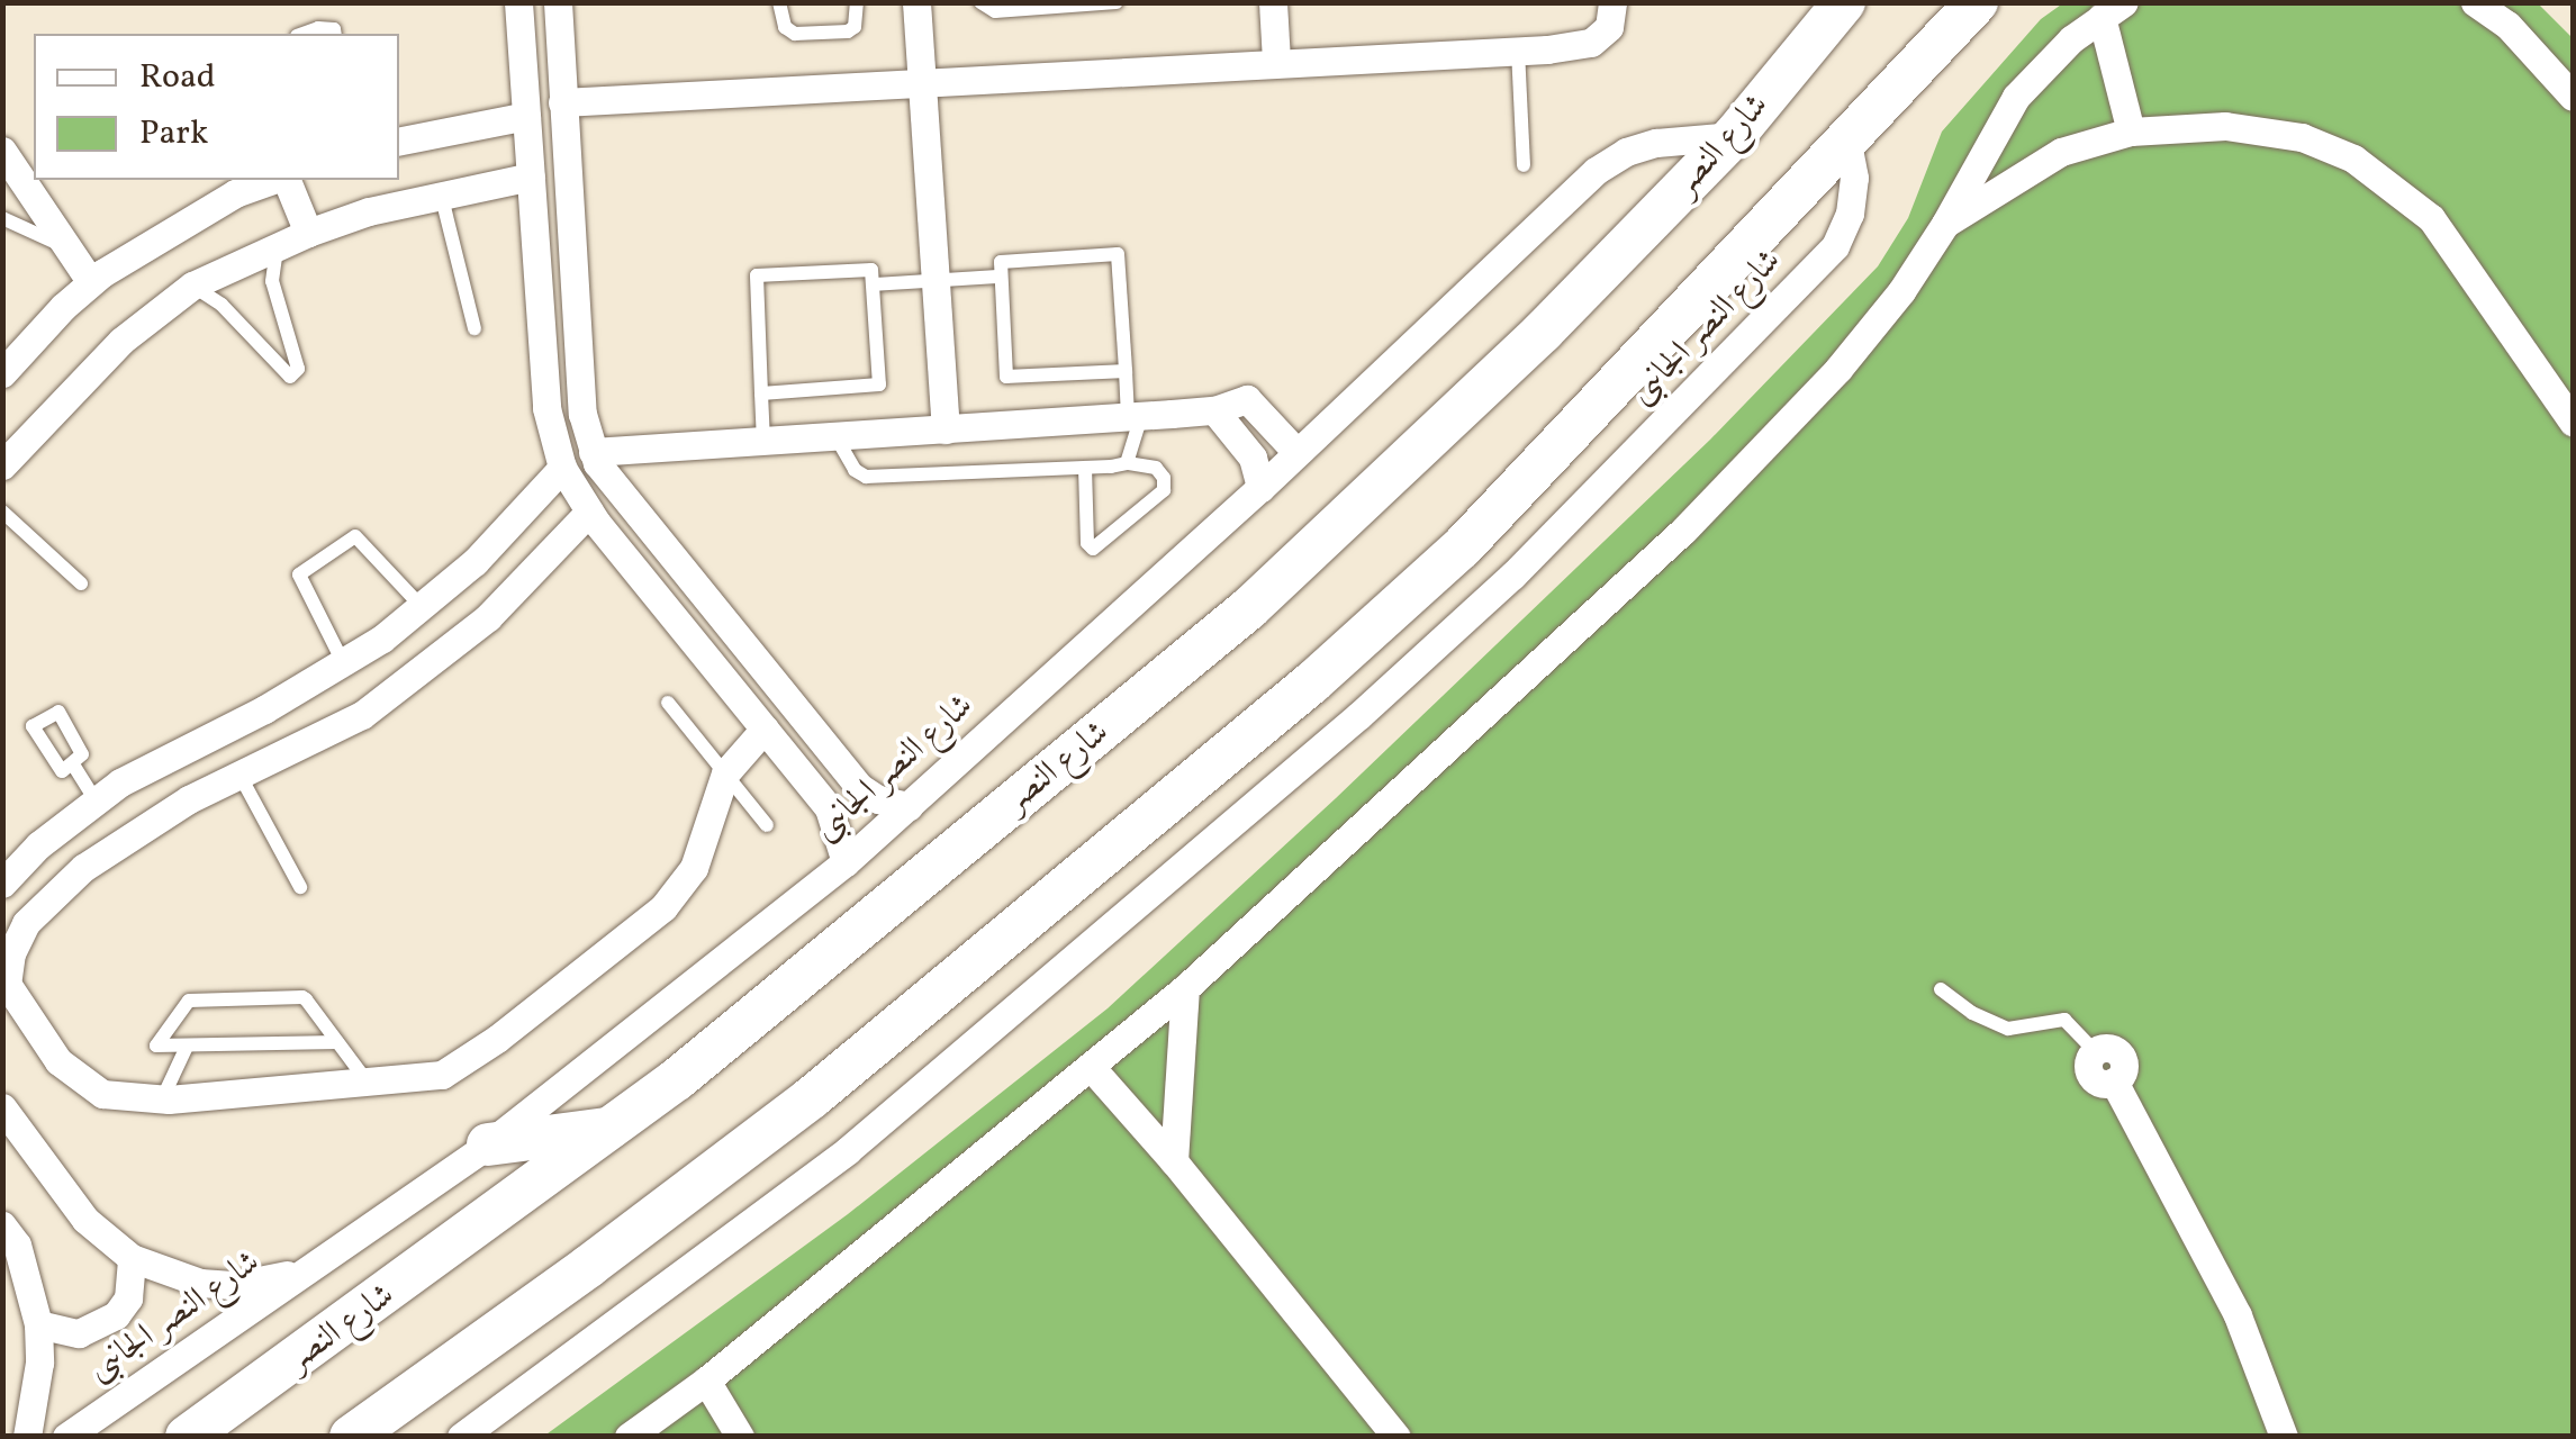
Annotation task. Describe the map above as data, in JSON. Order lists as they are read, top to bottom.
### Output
{
  "streets": {
    "main road": ["شارع النصر"],
    "street": ["شارع النصر الجانبى"]
  },
  "crossings": [
    ["شارع النصر", "شارع النصر الجانبى"]
  ],
  "legend": ["Road", "Park"]
}
